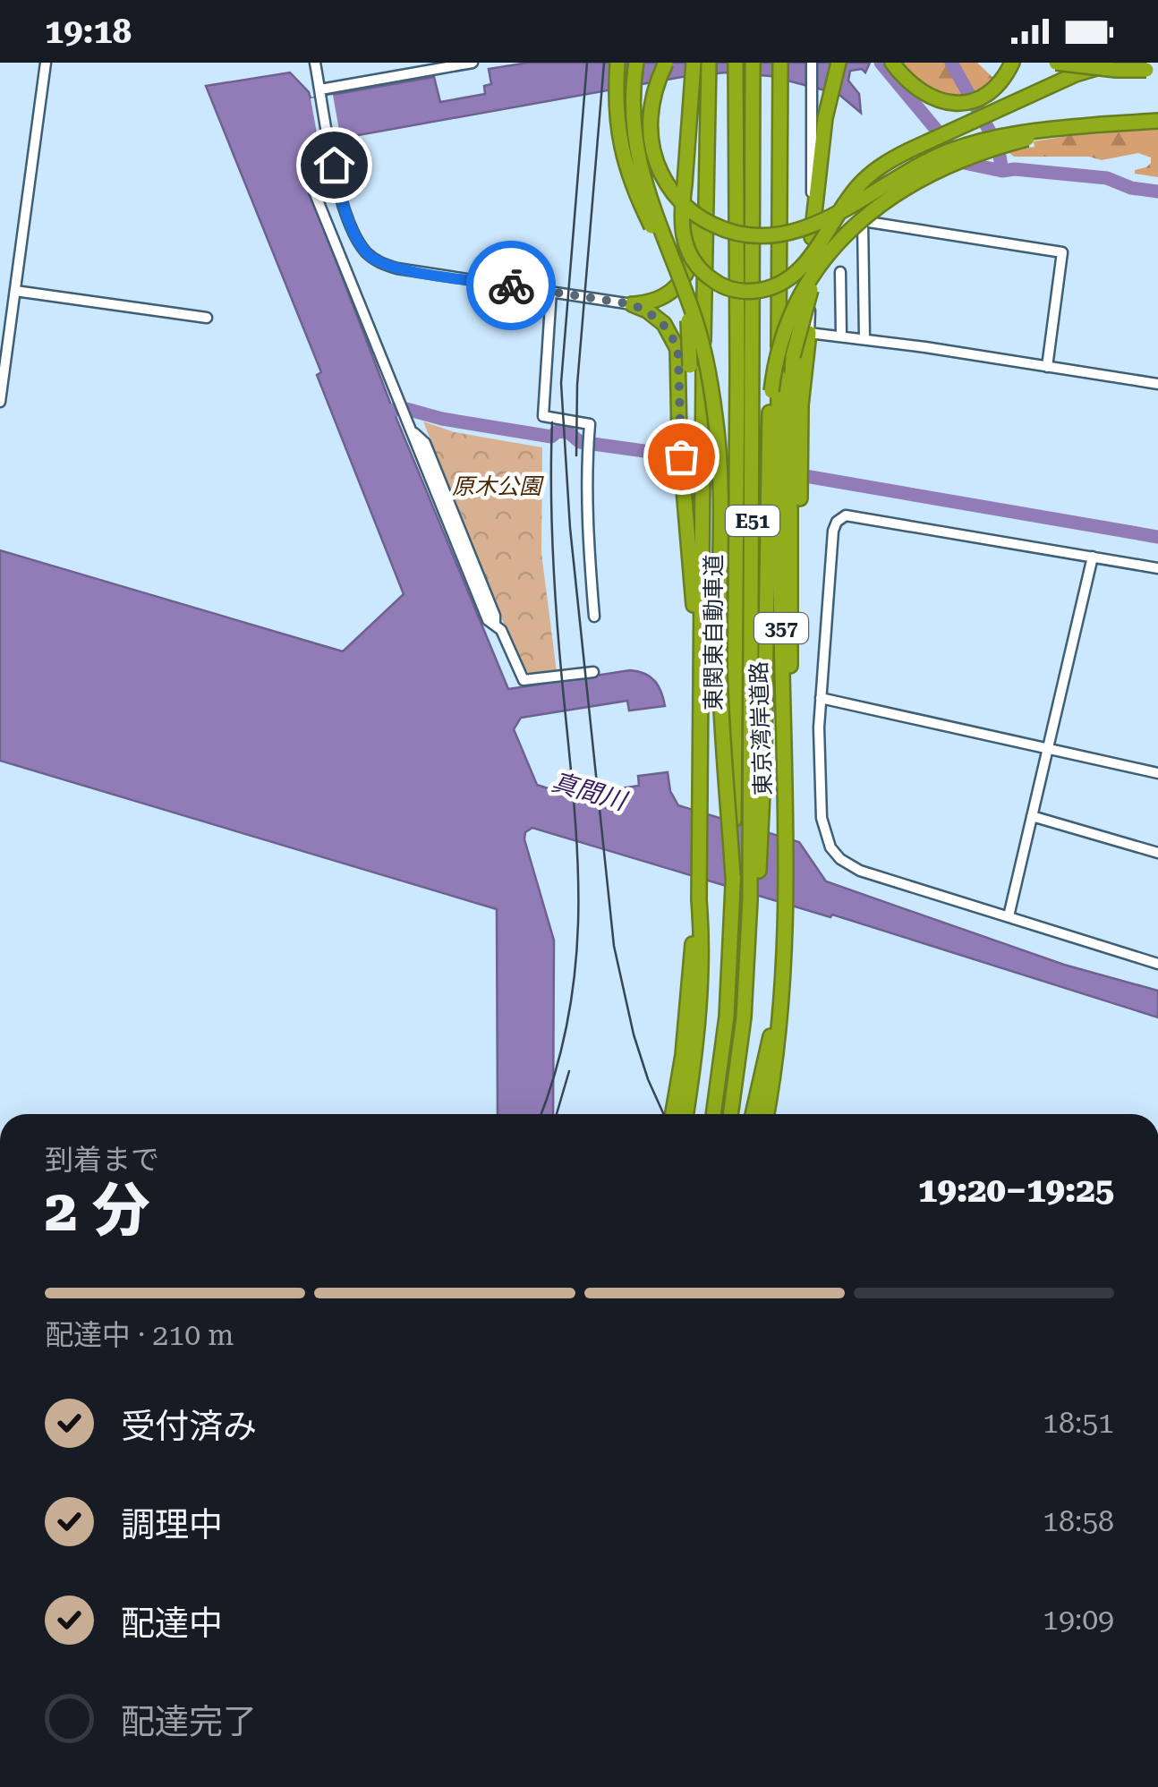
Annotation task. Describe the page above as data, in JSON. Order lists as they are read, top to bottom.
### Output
{
  "streets": {
    "highway": [
      "E51",
      "357",
      "東関東自動車道",
      "東京湾岸道路"
    ]
  },
  "water": ["真間川"],
  "parks": ["原木公園"],
  "page": {
    "status": "19:18",
    "heading": ["2 分", "到着まで", "19:20–19:25"],
    "bar": "配達中 · 210 m",
    "list": [
      ["受付済み", "18:51"],
      ["調理中", "18:58"],
      ["配達中", "19:09"],
      "配達完了"
    ]
  }
}
